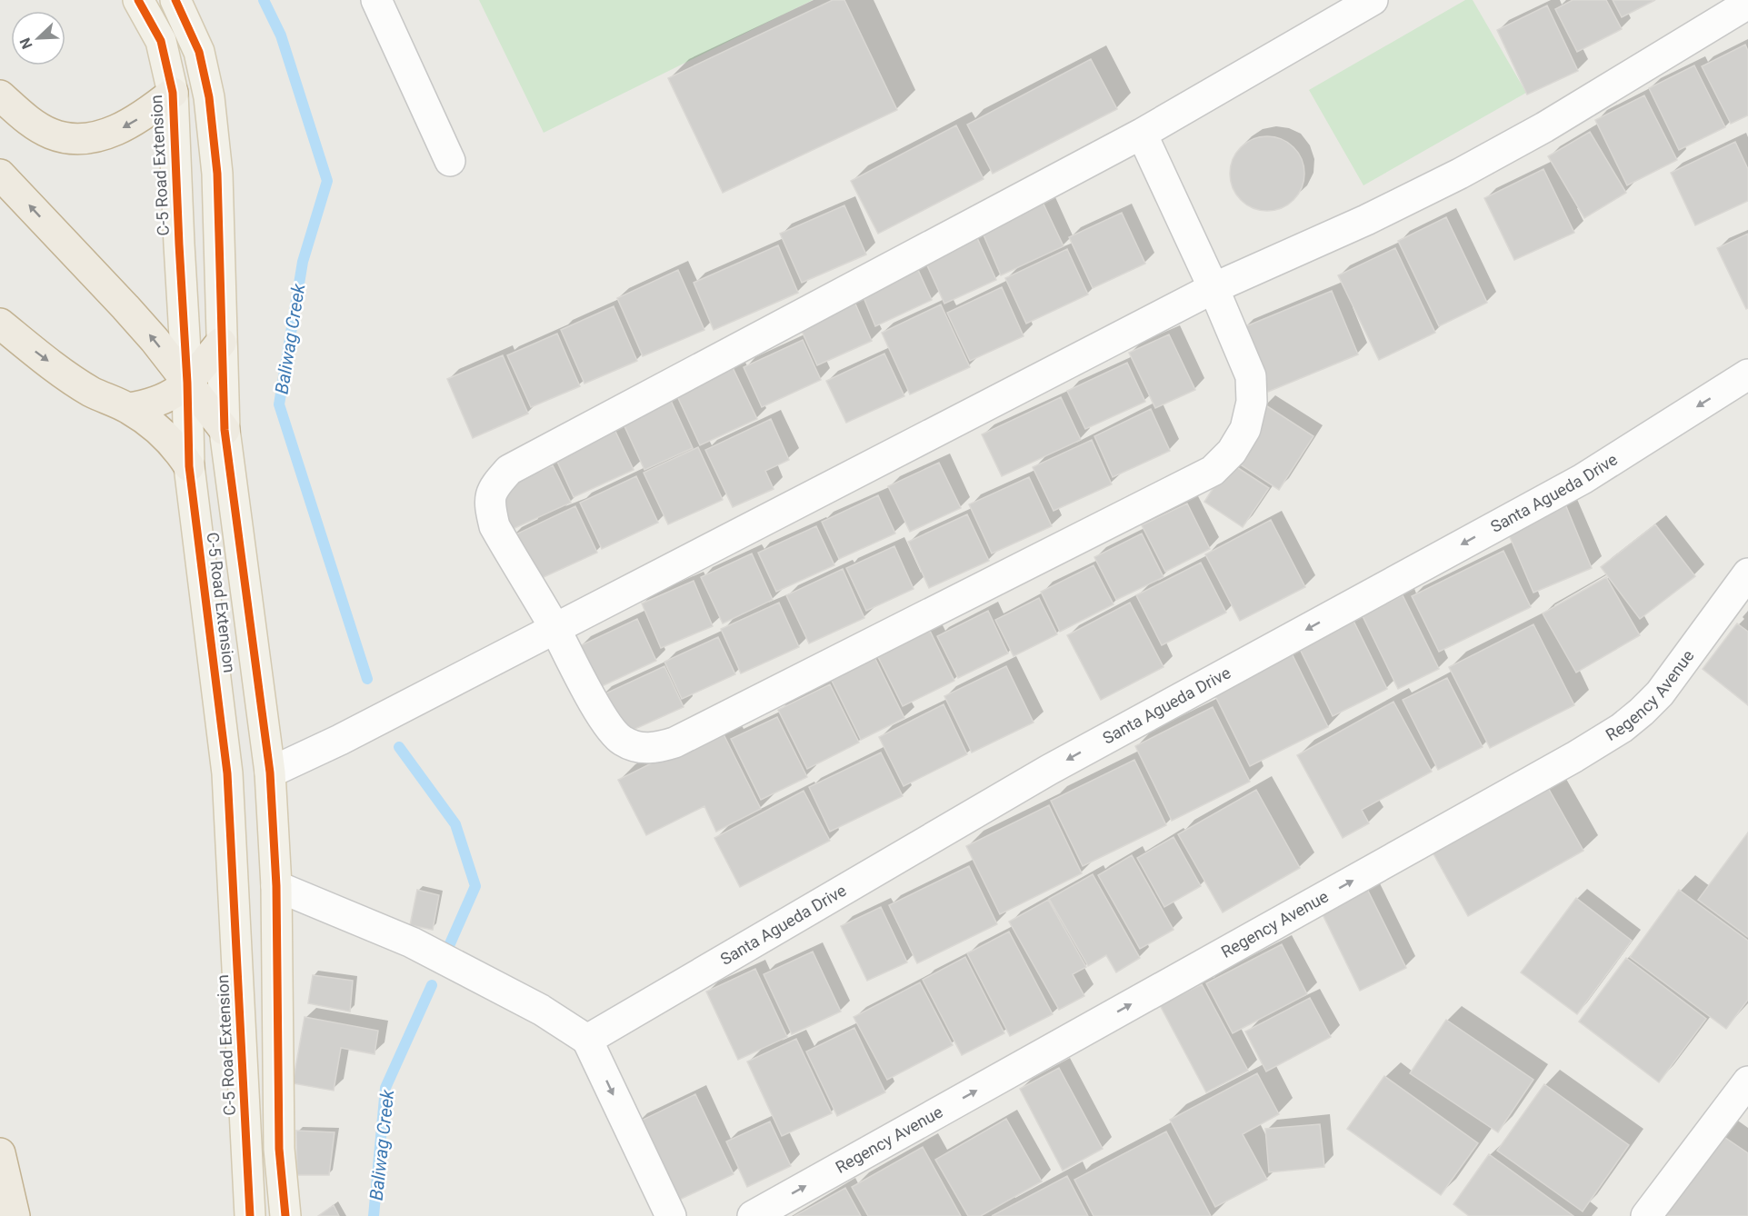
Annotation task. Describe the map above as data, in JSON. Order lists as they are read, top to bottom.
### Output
{
  "streets": {
    "main road": ["C-5 Road Extension"],
    "street": ["Santa Agueda Drive", "Regency Avenue"]
  },
  "one_way": ["Santa Agueda Drive", "Regency Avenue"],
  "water": ["Baliwag Creek"],
  "north": "bottom left"
}
